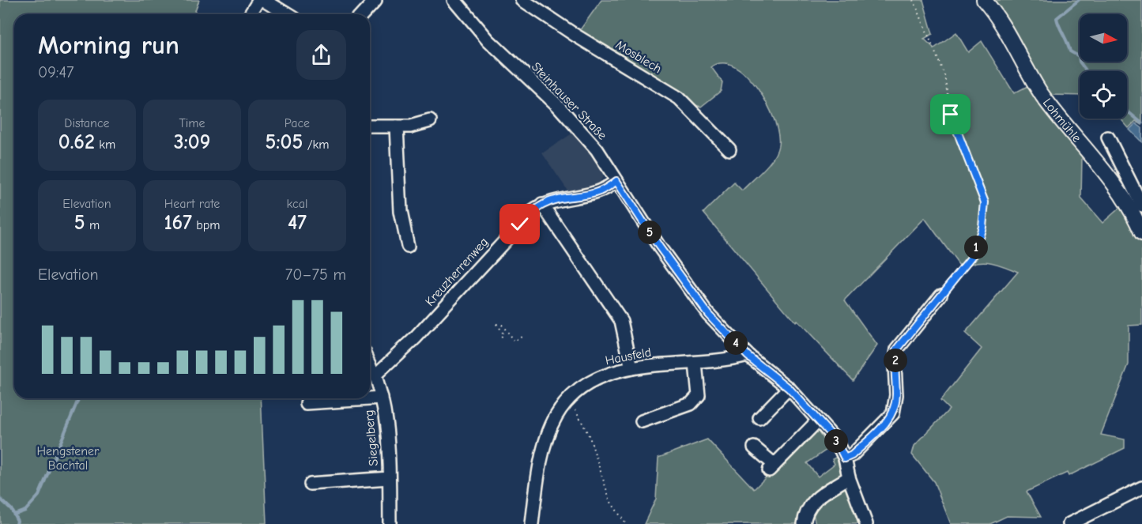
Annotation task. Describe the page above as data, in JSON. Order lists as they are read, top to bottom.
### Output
{
  "streets": {
    "main road": ["Lohmühle"],
    "street": [
      "Mosblech",
      "Steinhauser Straße",
      "Kreuzherrenweg",
      "Hausfeld",
      "Siegelberg"
    ]
  },
  "crossings": [
    ["Steinhauser Straße", "Kreuzherrenweg"],
    ["Steinhauser Straße", "Hausfeld"],
    ["Kreuzherrenweg", "Siegelberg"]
  ],
  "parks": ["Hengstener Bachtal"],
  "north": "right",
  "page": {
    "heading": ["Morning run", "09:47"],
    "stats": [
      ["Distance", "0.62 km"],
      ["Time", "3:09"],
      ["Pace", "5:05 /km"],
      ["Elevation", "5 m"],
      ["Heart rate", "167 bpm"],
      ["kcal", "47"]
    ],
    "pins": [
      "5",
      "1",
      "4",
      "2",
      "3"
    ],
    "chart": ["Elevation", "70–75 m"]
  }
}
